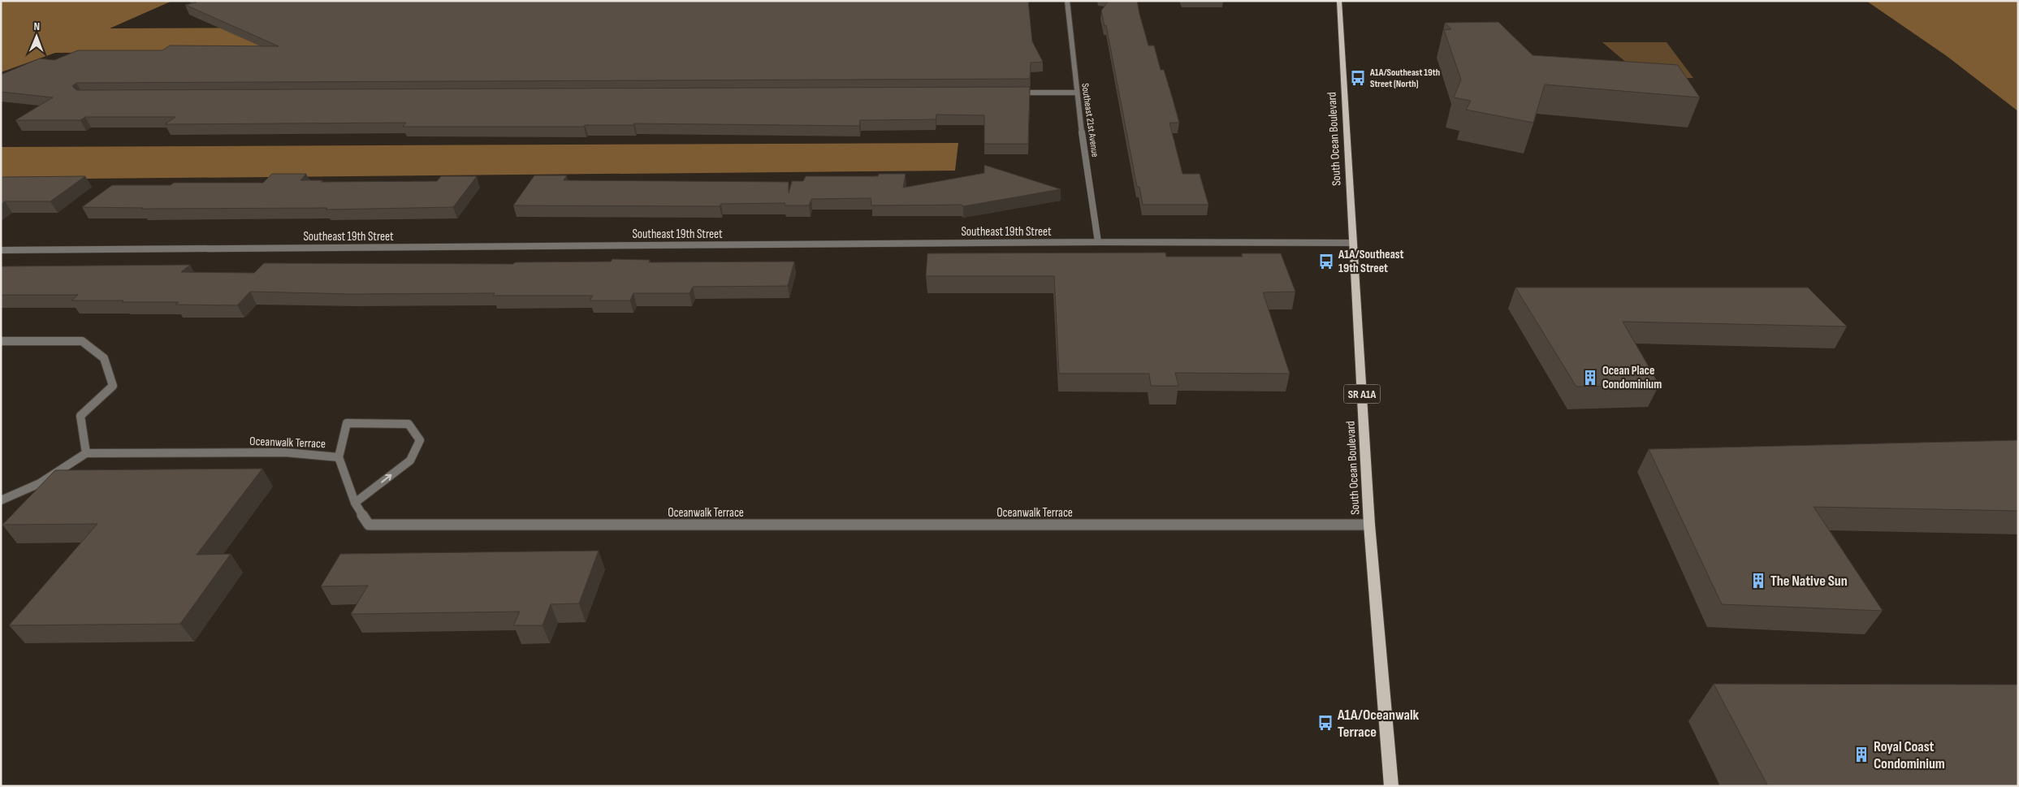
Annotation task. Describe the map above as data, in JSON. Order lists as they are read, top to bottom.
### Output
{
  "streets": {
    "main road": ["South Ocean Boulevard", "SR A1A"],
    "street": ["Southeast 21st Avenue", "Southeast 19th Street", "Oceanwalk Terrace"]
  },
  "crossings": [
    ["Southeast 21st Avenue", "Southeast 19th Street"],
    ["South Ocean Boulevard", "Southeast 19th Street"],
    ["South Ocean Boulevard", "Oceanwalk Terrace"]
  ],
  "places": {
    "bus stop": ["A1A/Southeast 19th Street (North)", "A1A/Southeast 19th Street", "A1A/Oceanwalk Terrace"],
    "building": ["Ocean Place Condominium", "The Native Sun", "Royal Coast Condominium"]
  },
  "north": "top"
}
